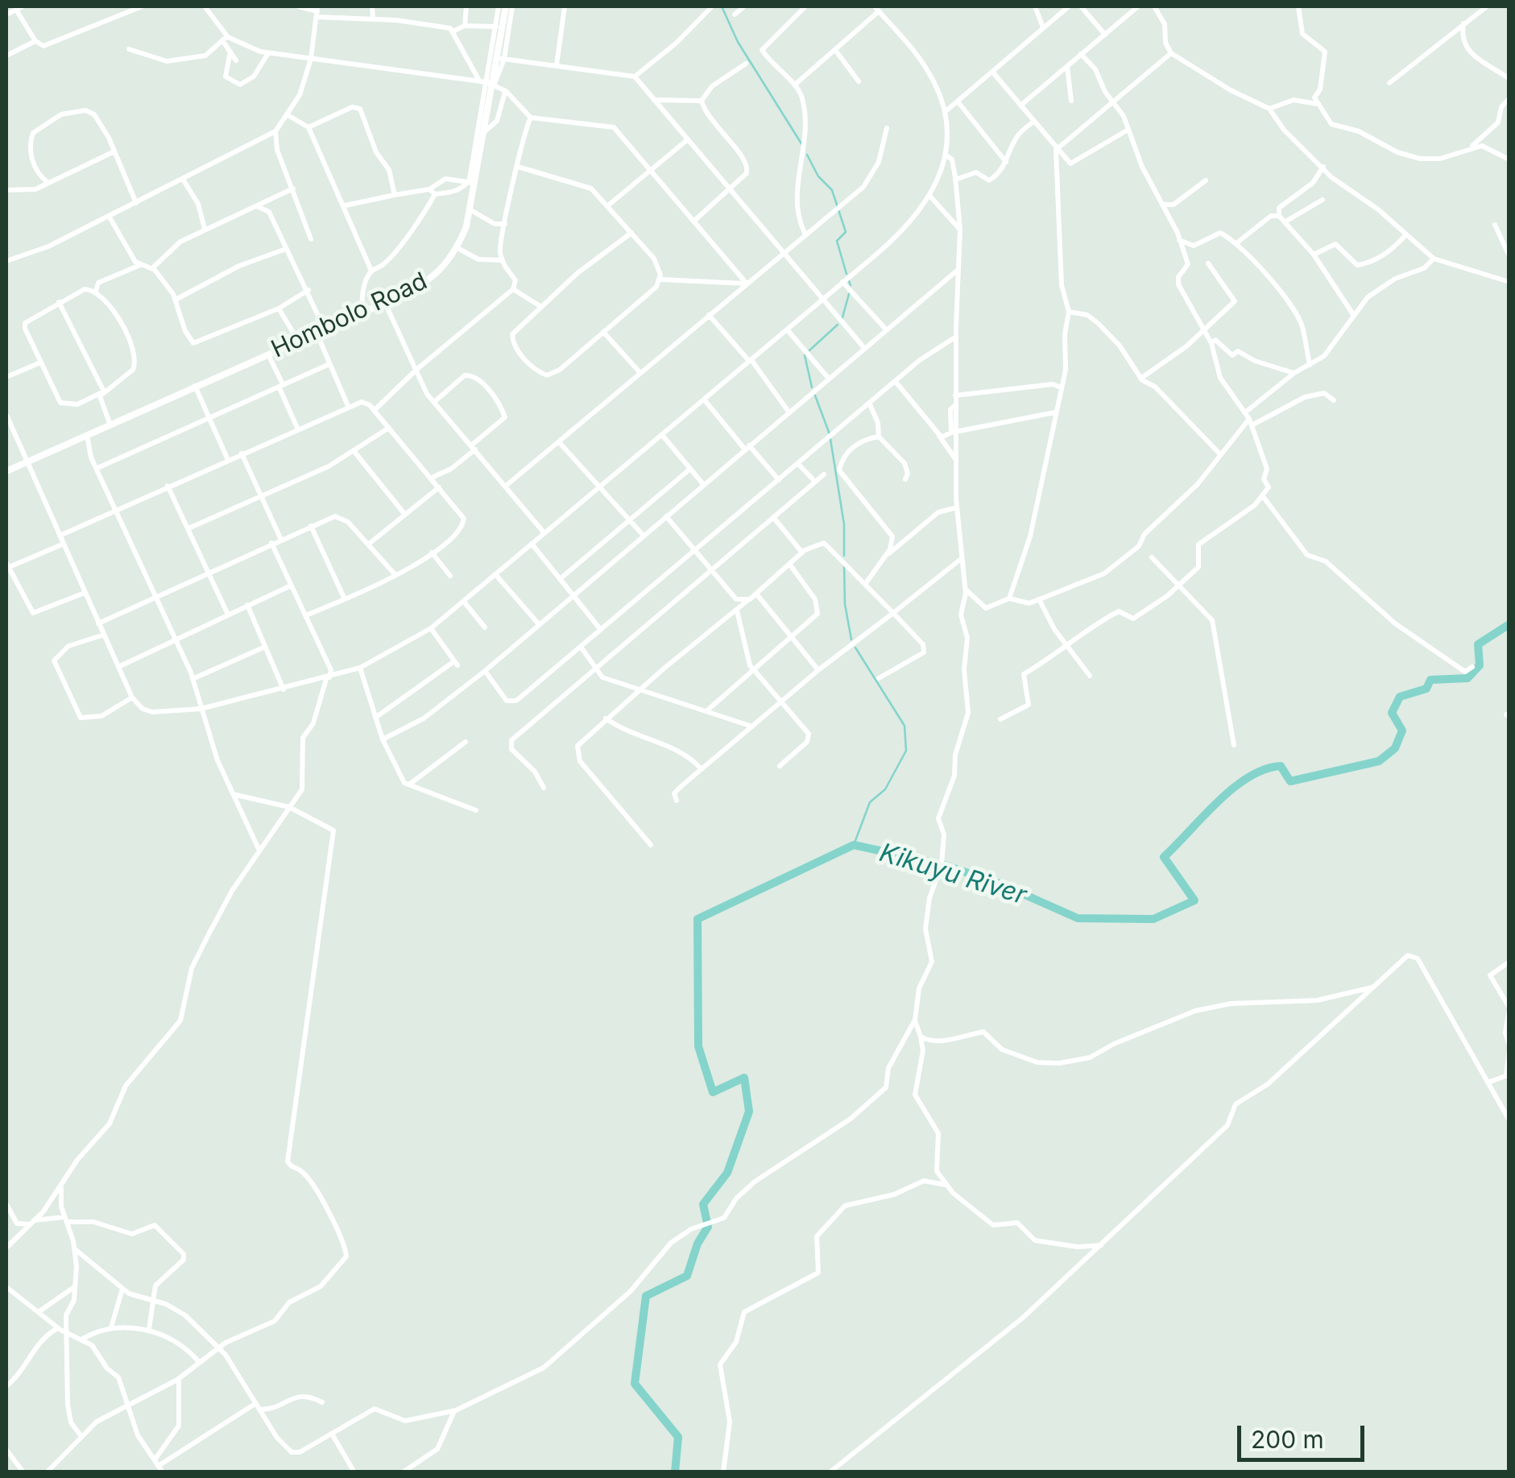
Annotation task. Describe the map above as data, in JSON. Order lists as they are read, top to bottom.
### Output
{
  "streets": {
    "street": ["Hombolo Road"]
  },
  "water": ["Kikuyu River"],
  "scale_bar": "200 m"
}
